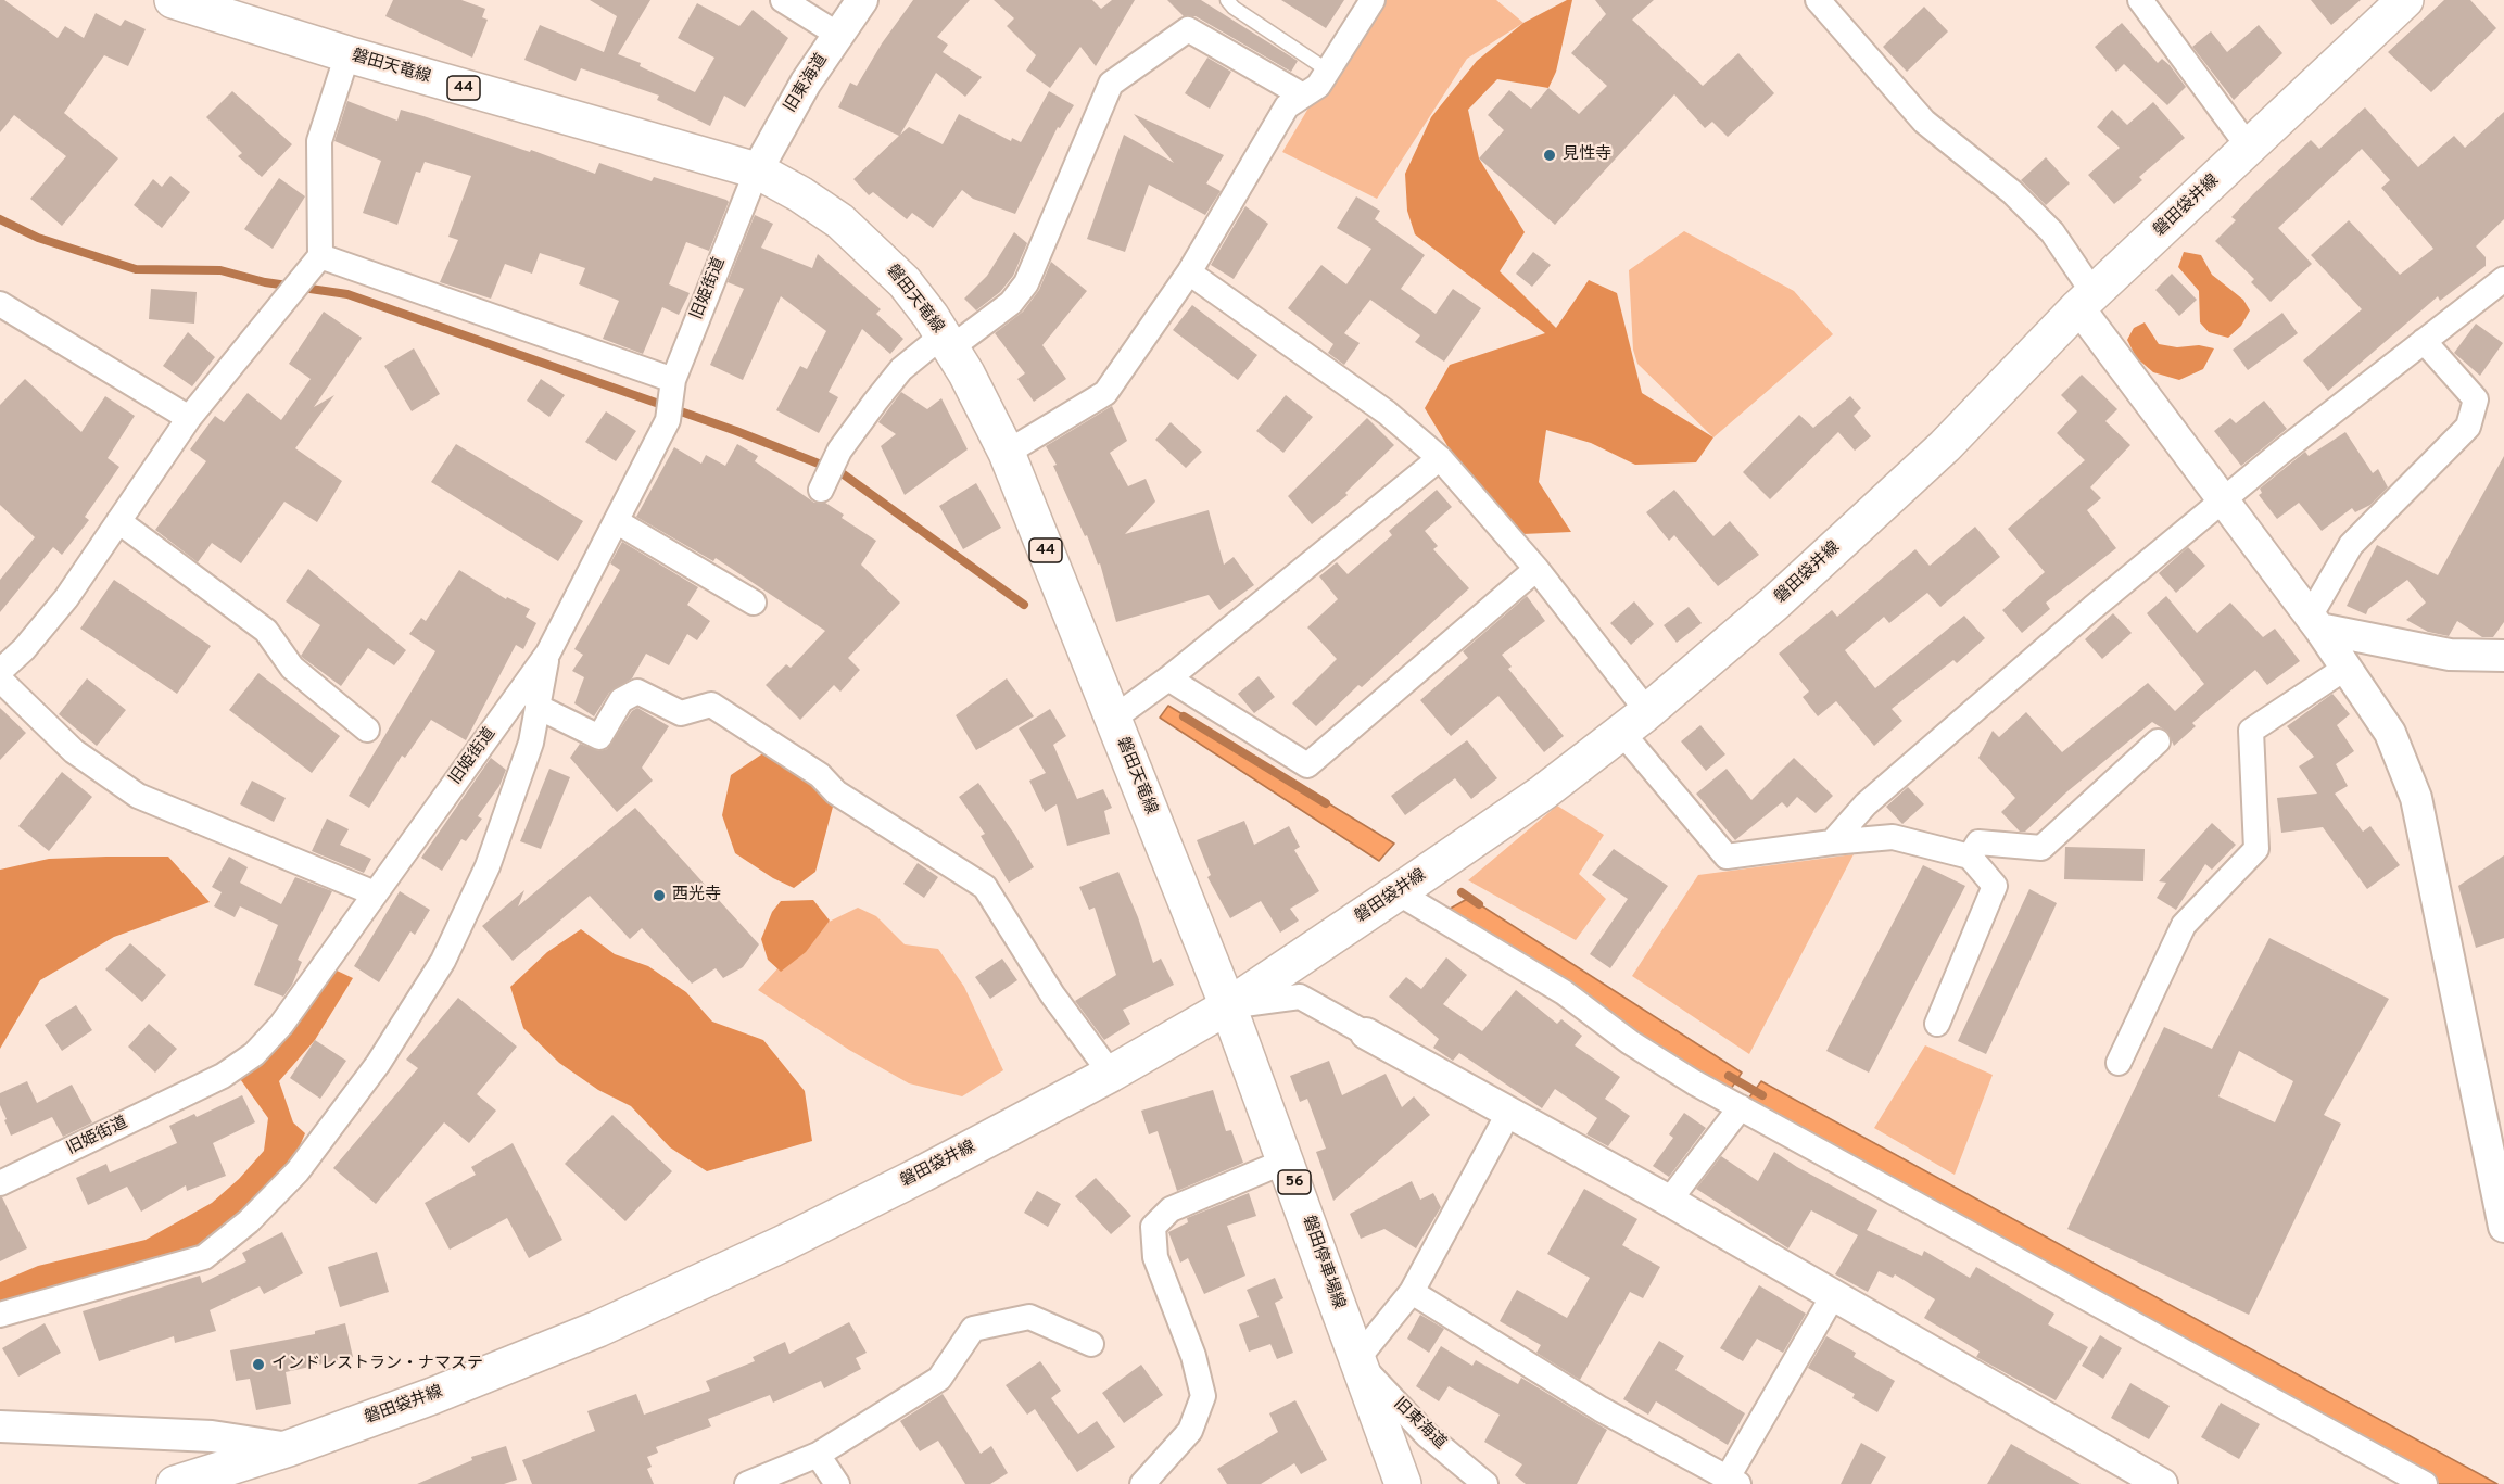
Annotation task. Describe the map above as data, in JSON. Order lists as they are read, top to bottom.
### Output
{
  "streets": {
    "main road": [
      "磐田天竜線",
      "44",
      "磐田袋井線",
      "56",
      "磐田停車場線"
    ],
    "street": ["旧東海道", "旧姫街道"]
  },
  "crossings": [
    ["磐田天竜線", "旧東海道"],
    ["磐田天竜線", "磐田袋井線"],
    ["磐田天竜線", "旧姫街道"],
    ["磐田天竜線", "磐田停車場線"],
    ["旧東海道", "旧姫街道"],
    ["旧東海道", "磐田停車場線"],
    ["磐田袋井線", "磐田停車場線"]
  ],
  "places": ["見性寺", "西光寺", "インドレストラン・ナマステ"]
}
